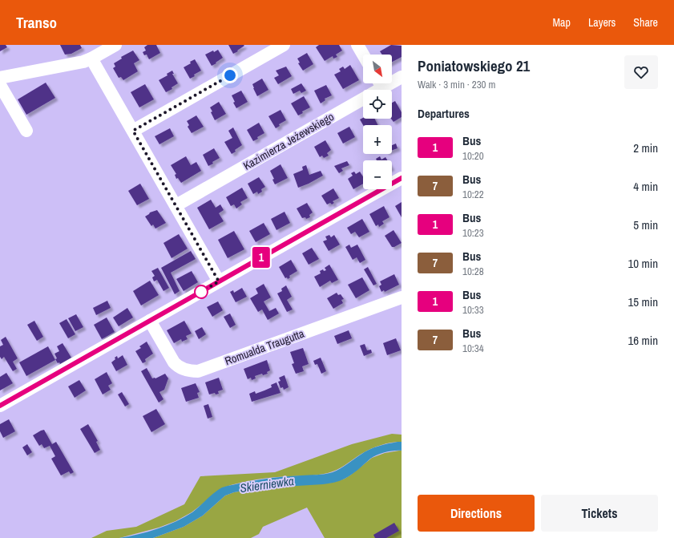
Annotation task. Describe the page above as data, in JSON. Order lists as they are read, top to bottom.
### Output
{
  "streets": {
    "street": ["Kazimierza Jeżewskiego", "Romualda Traugutta"]
  },
  "water": ["Skierniewka"],
  "lines": ["bus line 1"],
  "north": "bottom right",
  "page": {
    "header": "Transo",
    "nav": ["Map", "Layers", "Share"],
    "on_map": "1",
    "heading": [
      ["Poniatowskiego 21", "Walk · 3 min · 230 m"],
      "Departures"
    ],
    "map_buttons": ["+", "−"],
    "list": [
      {
        "mark": "1",
        "name": "Bus",
        "note": "10:20",
        "value": "2 min"
      },
      {
        "mark": "7",
        "name": "Bus",
        "note": "10:22",
        "value": "4 min"
      },
      {
        "mark": "1",
        "name": "Bus",
        "note": "10:23",
        "value": "5 min"
      },
      {
        "mark": "7",
        "name": "Bus",
        "note": "10:28",
        "value": "10 min"
      },
      {
        "mark": "1",
        "name": "Bus",
        "note": "10:33",
        "value": "15 min"
      },
      {
        "mark": "7",
        "name": "Bus",
        "note": "10:34",
        "value": "16 min"
      }
    ],
    "buttons": ["Directions", "Tickets"]
  }
}
